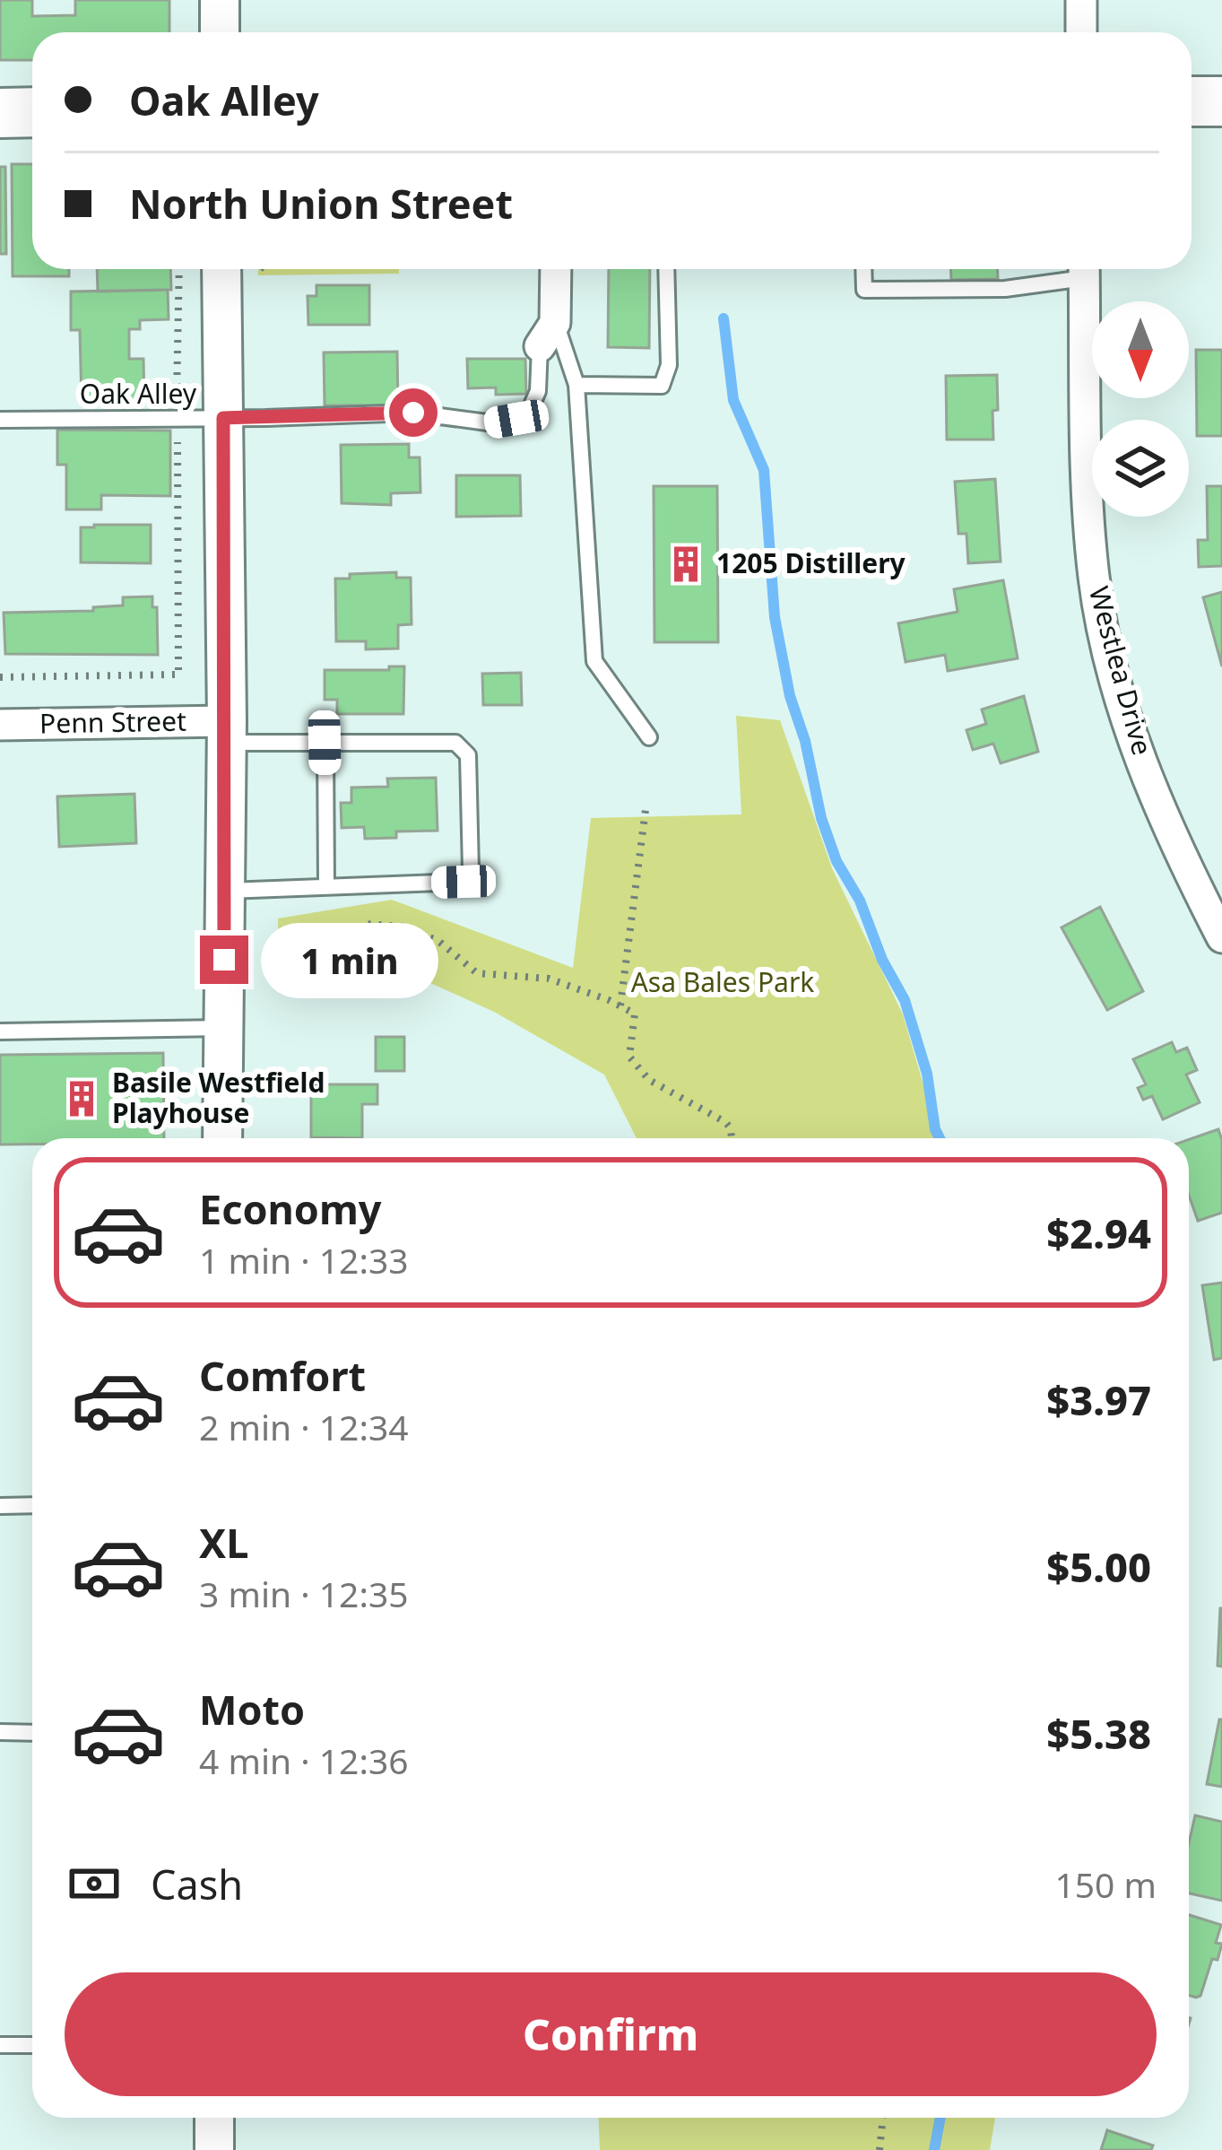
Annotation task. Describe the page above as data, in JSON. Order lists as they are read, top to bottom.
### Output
{
  "streets": {
    "street": ["Westlea Drive", "Penn Street"],
    "lane": ["Oak Alley"]
  },
  "parks": ["Asa Bales Park"],
  "places": {
    "building": ["1205 Distillery", "Basile Westfield Playhouse"]
  },
  "north": "bottom",
  "page": {
    "banner": ["Oak Alley", "North Union Street"],
    "bubble": "1 min",
    "list": [
      {
        "name": "Economy",
        "note": "1 min · 12:33",
        "value": "$2.94"
      },
      {
        "name": "Comfort",
        "note": "2 min · 12:34",
        "value": "$3.97"
      },
      {
        "name": "XL",
        "note": "3 min · 12:35",
        "value": "$5.00"
      },
      {
        "name": "Moto",
        "note": "4 min · 12:36",
        "value": "$5.38"
      }
    ],
    "pay": ["Cash", "150 m"],
    "buttons": "Confirm"
  }
}
